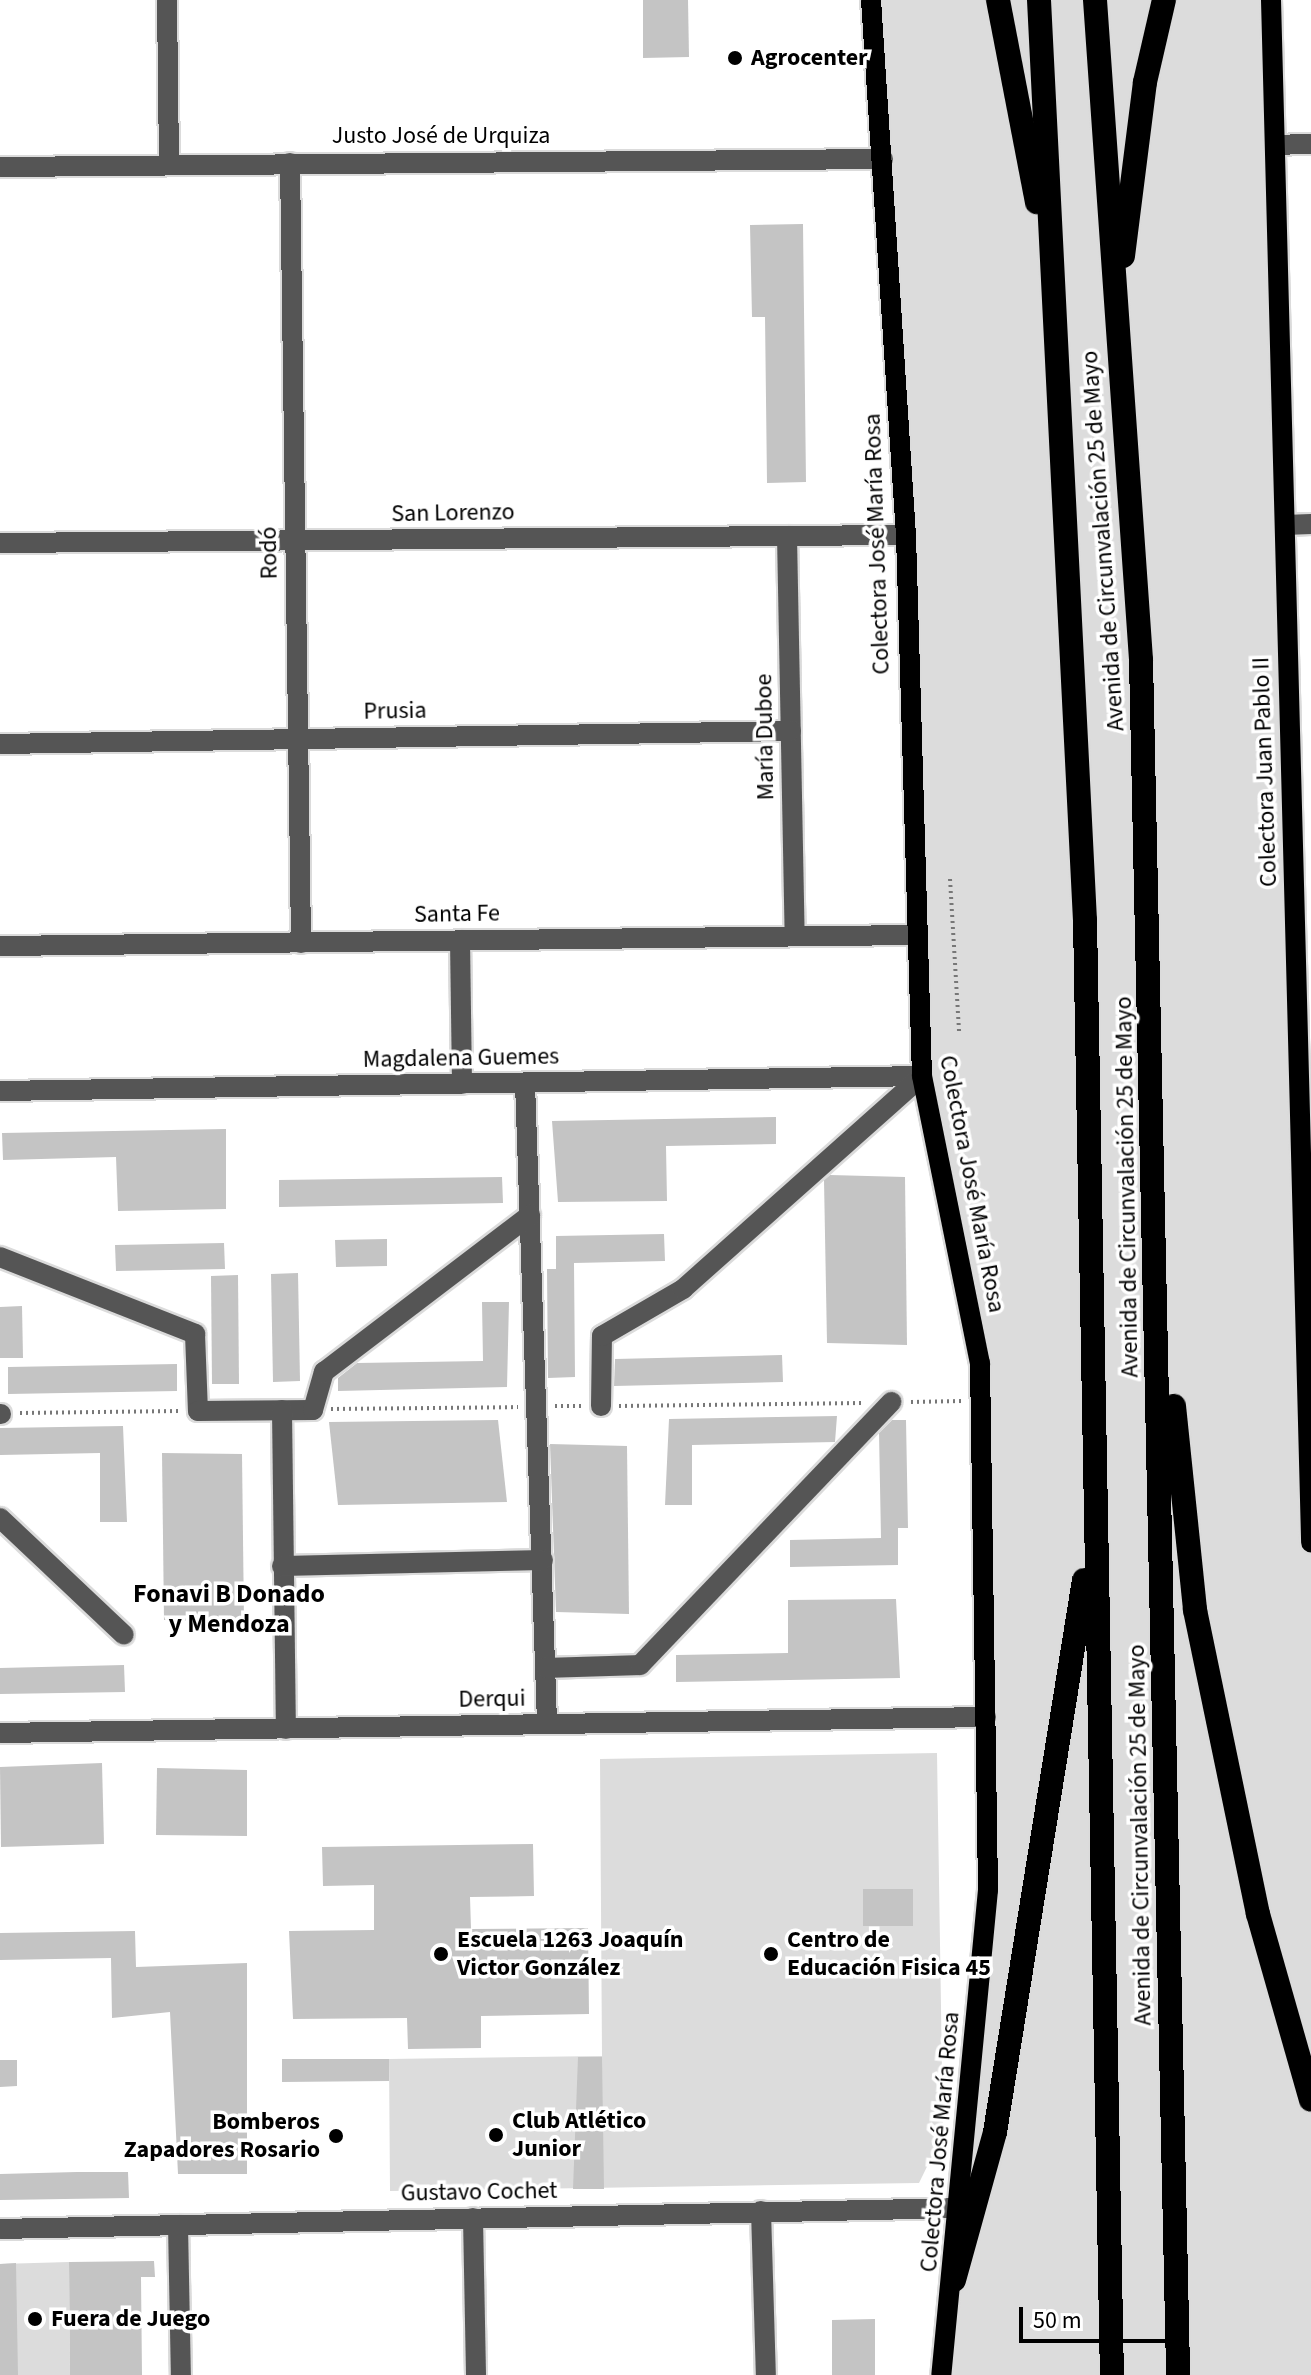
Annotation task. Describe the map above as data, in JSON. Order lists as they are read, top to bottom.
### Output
{
  "streets": {
    "highway": ["Avenida de Circunvalación 25 de Mayo"],
    "main road": ["Colectora José María Rosa", "Colectora Juan Pablo II"],
    "street": [
      "Justo José de Urquiza",
      "San Lorenzo",
      "Rodó",
      "Prusia",
      "María Duboe",
      "Santa Fe",
      "Magdalena Guemes",
      "Derqui",
      "Gustavo Cochet"
    ]
  },
  "crossings": [
    ["Justo José de Urquiza", "Colectora José María Rosa"],
    ["Justo José de Urquiza", "Rodó"],
    ["San Lorenzo", "Colectora José María Rosa"],
    ["San Lorenzo", "Rodó"],
    ["San Lorenzo", "María Duboe"],
    ["Colectora José María Rosa", "Santa Fe"],
    ["Colectora José María Rosa", "Magdalena Guemes"],
    ["Colectora José María Rosa", "Derqui"],
    ["Colectora José María Rosa", "Gustavo Cochet"],
    ["Rodó", "Prusia"],
    ["Rodó", "Santa Fe"],
    ["Prusia", "María Duboe"],
    ["María Duboe", "Santa Fe"]
  ],
  "districts": ["Fonavi B Donado y Mendoza"],
  "places": [
    "Agrocenter",
    "Escuela 1263 Joaquín Victor González",
    "Centro de Educación Fisica 45",
    "Club Atlético Junior",
    "Bomberos Zapadores Rosario",
    "Fuera de Juego"
  ],
  "scale_bar": "50 m"
}
